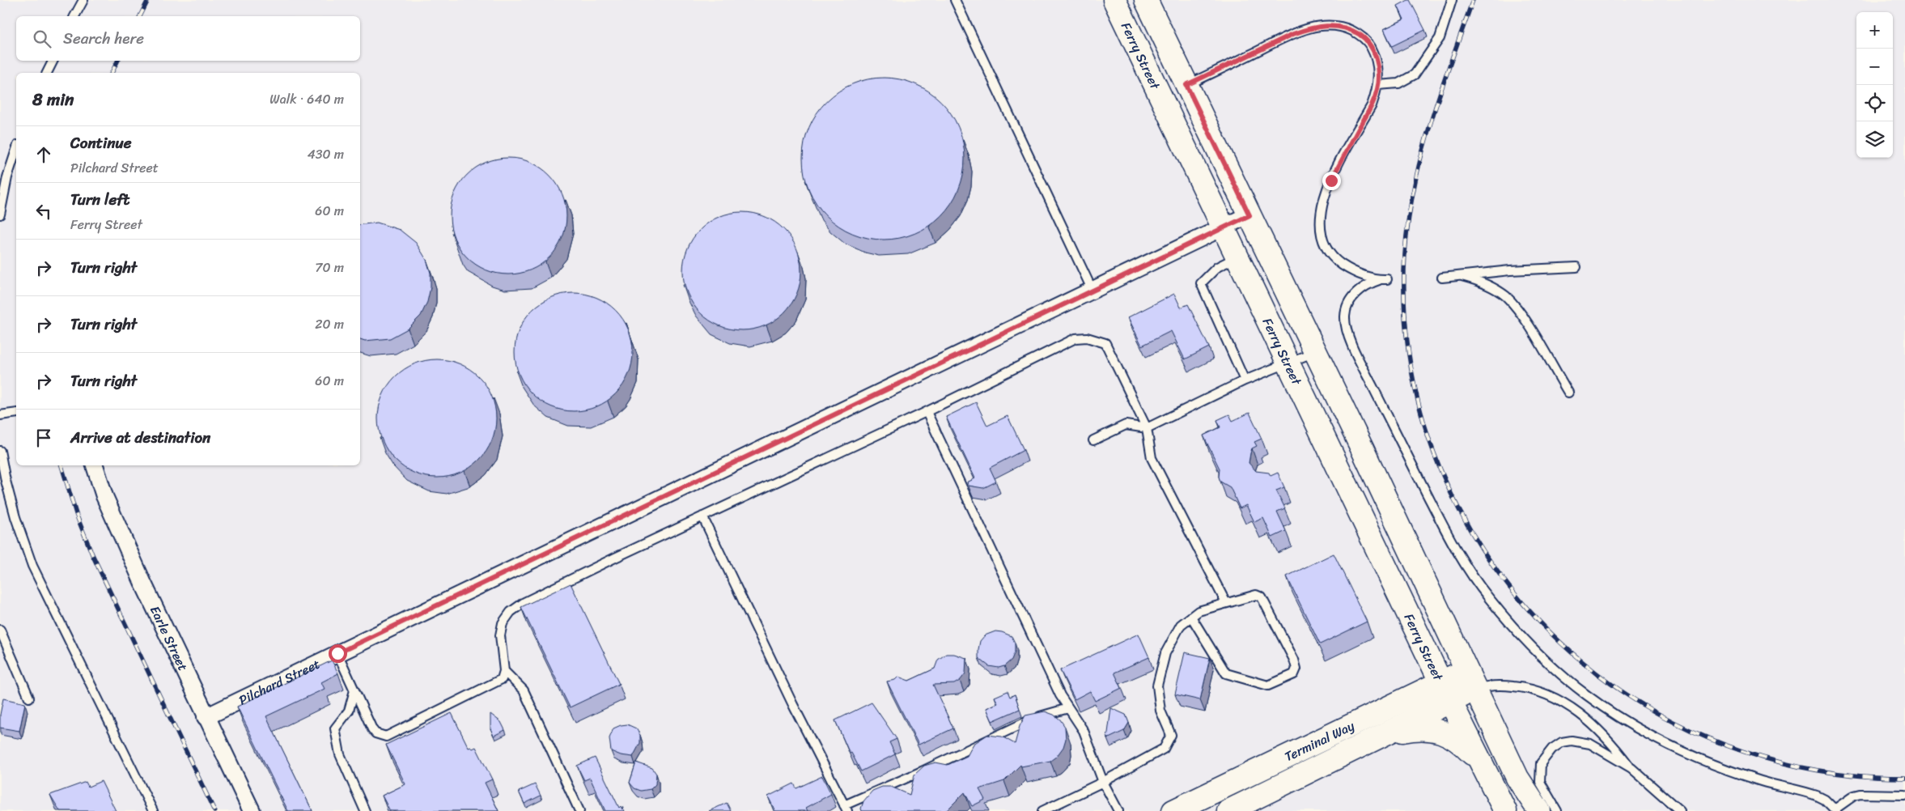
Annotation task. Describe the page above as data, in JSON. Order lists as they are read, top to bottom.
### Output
{
  "streets": {
    "main road": ["Ferry Street", "Terminal Way"],
    "street": ["Earle Street", "Pilchard Street"]
  },
  "crossings": [
    ["Ferry Street", "Pilchard Street"],
    ["Ferry Street", "Terminal Way"],
    ["Earle Street", "Pilchard Street"]
  ],
  "page": {
    "map_buttons": ["+", "−"],
    "search": "Search here",
    "heading": ["8 min", "Walk · 640 m"],
    "list": [
      ["Continue", "Pilchard Street", "430 m"],
      ["Turn left", "Ferry Street", "60 m"],
      ["Turn right", "70 m"],
      ["Turn right", "20 m"],
      ["Turn right", "60 m"],
      "Arrive at destination"
    ]
  }
}
